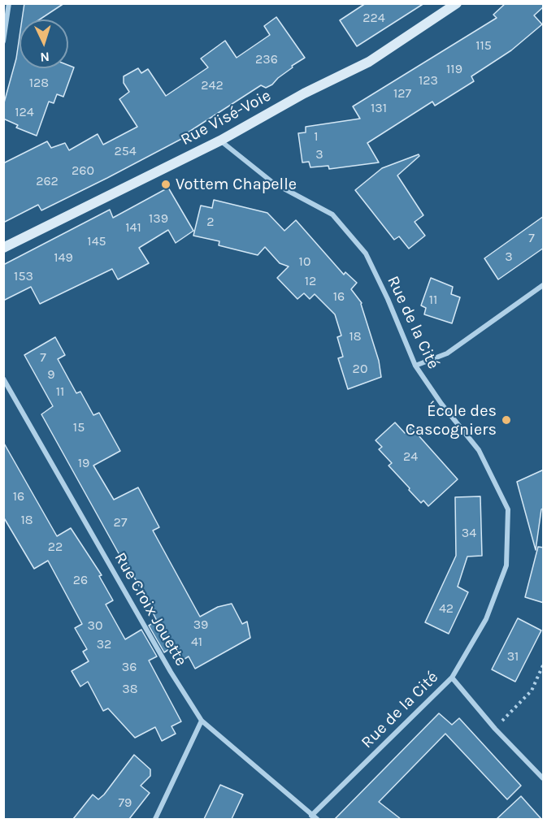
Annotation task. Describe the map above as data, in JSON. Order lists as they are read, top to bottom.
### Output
{
  "streets": {
    "street": ["Rue Visé-Voie", "Rue de la Cité", "Rue Croix Jouette"]
  },
  "crossings": [
    ["Rue Visé-Voie", "Rue de la Cité"],
    ["Rue de la Cité", "Rue Croix Jouette"]
  ],
  "places": ["Vottem Chapelle", "École des Cascogniers"],
  "house_numbers": [
    "224",
    "115",
    "236",
    "119",
    "123",
    "128",
    "242",
    "127",
    "131",
    "124",
    "1",
    "254",
    "3",
    "260",
    "262",
    "139",
    "2",
    "141",
    "7",
    "145",
    "3",
    "149",
    "10",
    "153",
    "12",
    "16",
    "11",
    "18",
    "7",
    "20",
    "9",
    "11",
    "15",
    "24",
    "19",
    "16",
    "18",
    "27",
    "34",
    "22",
    "26",
    "42",
    "39",
    "30",
    "41",
    "32",
    "31",
    "36",
    "38",
    "79"
  ],
  "north": "bottom"
}
